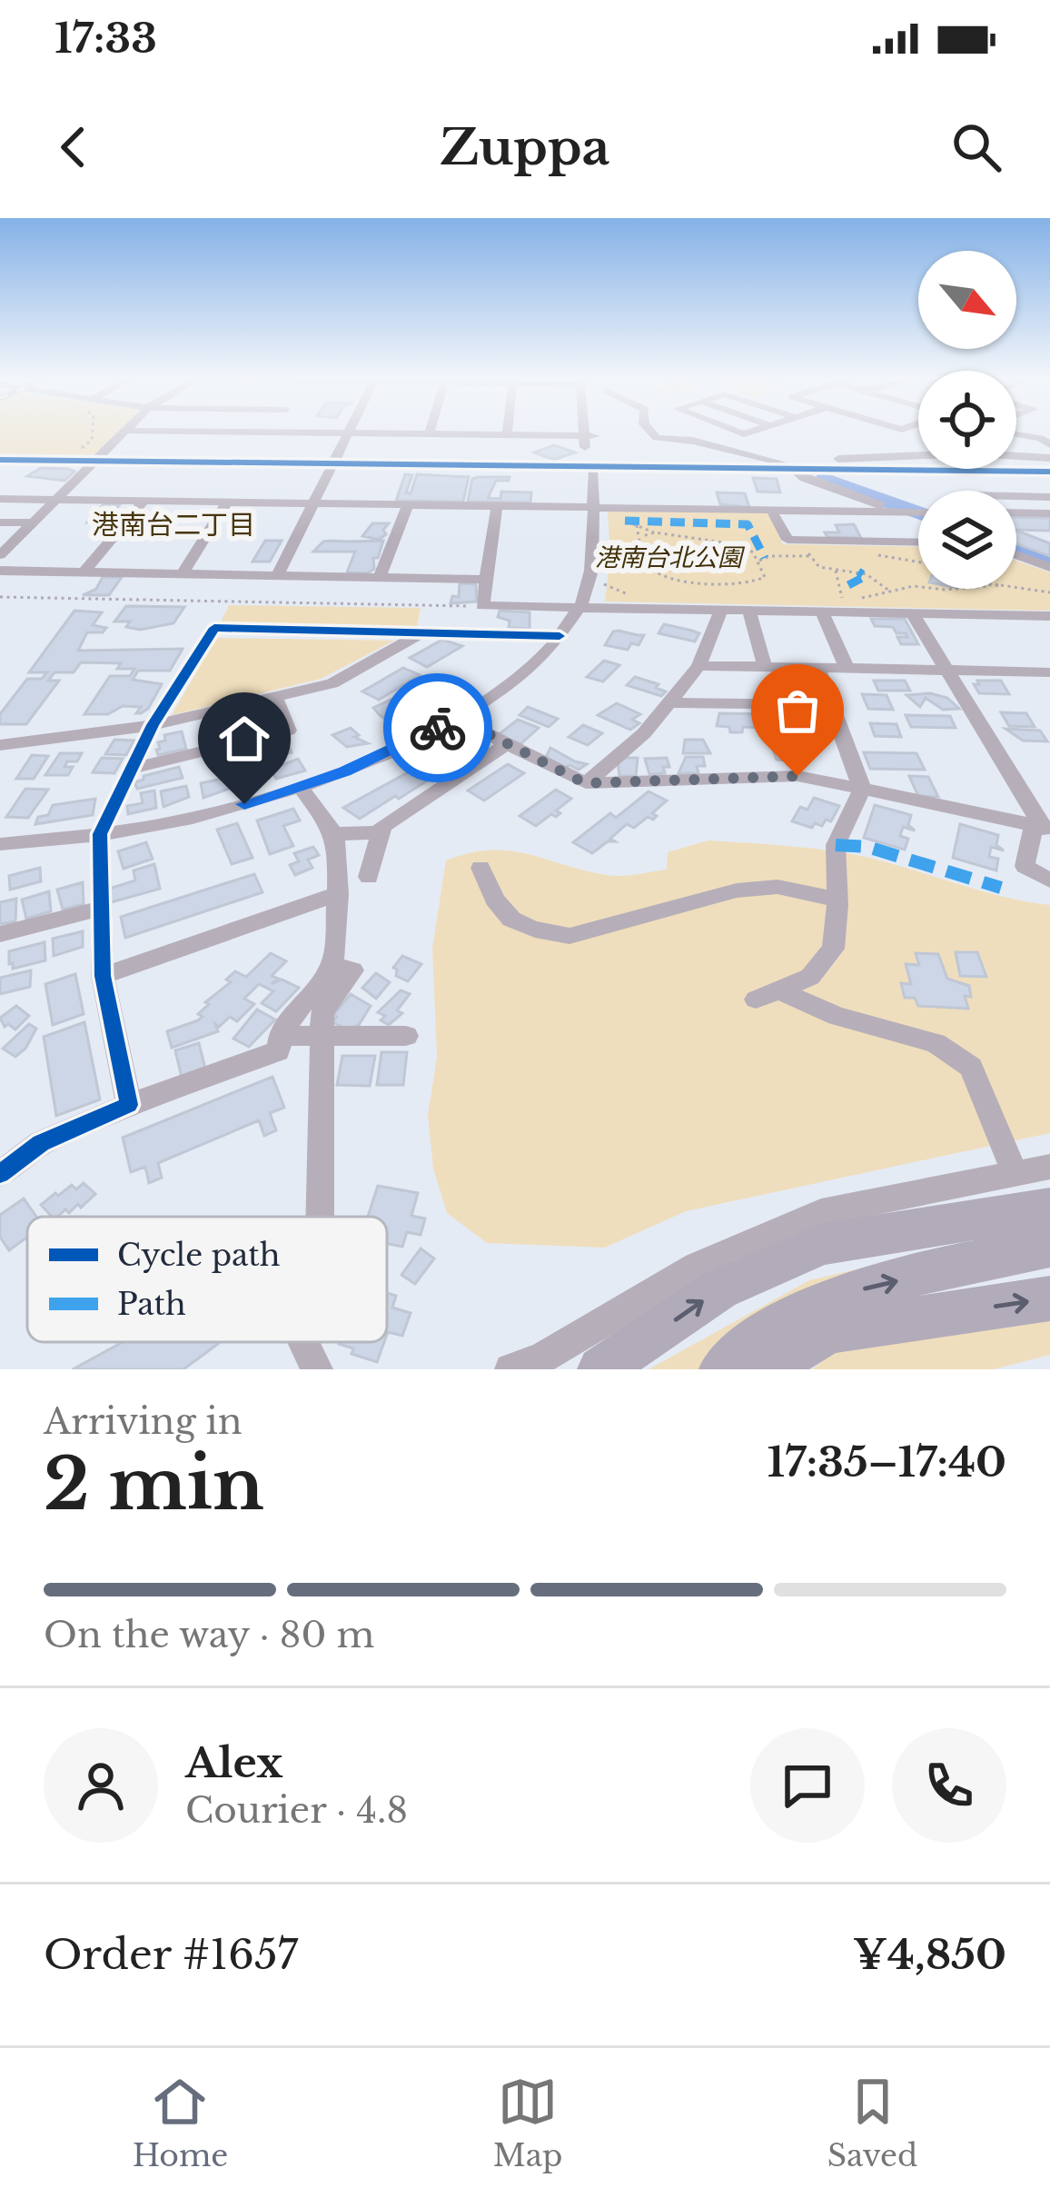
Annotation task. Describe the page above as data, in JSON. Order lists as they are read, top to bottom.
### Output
{
  "districts": ["港南台二丁目"],
  "parks": ["港南台北公園"],
  "legend": ["Cycle path", "Path"],
  "north": "bottom right",
  "page": {
    "status": "17:33",
    "header": "Zuppa",
    "heading": ["2 min", "Arriving in", "17:35–17:40"],
    "panel": [
      "Alex",
      "Courier · 4.8",
      "Order #1657",
      "¥4,850"
    ],
    "bar": "On the way · 80 m",
    "tabs": ["Home", "Map", "Saved"]
  }
}
